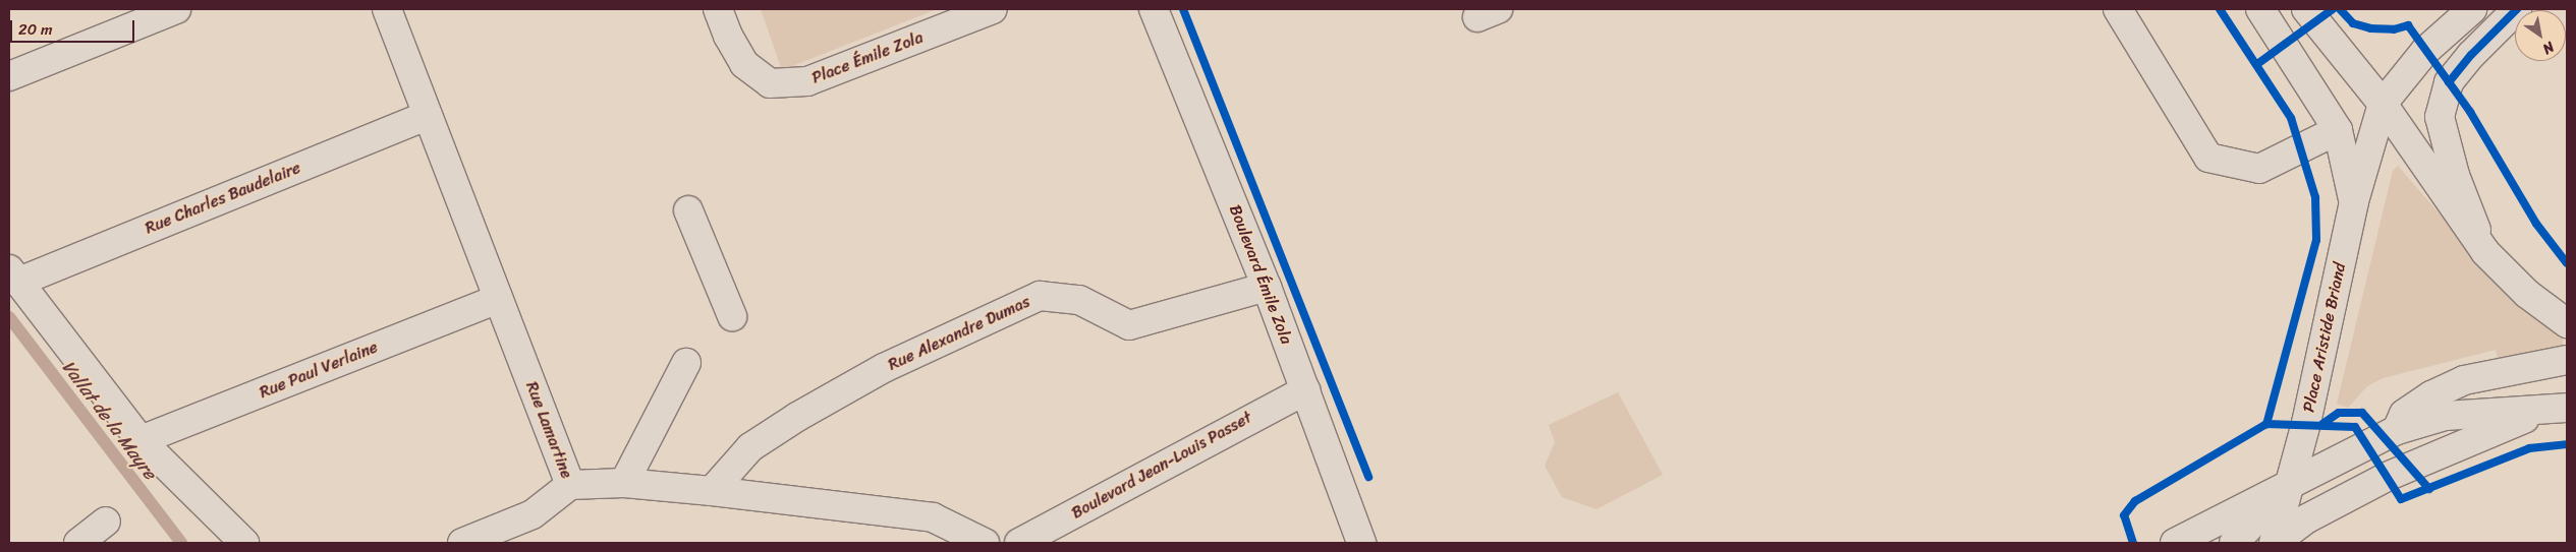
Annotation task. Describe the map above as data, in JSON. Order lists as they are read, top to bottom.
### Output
{
  "streets": {
    "street": [
      "Place Émile Zola",
      "Rue Charles Baudelaire",
      "Boulevard Émile Zola",
      "Rue Alexandre Dumas",
      "Place Aristide Briand",
      "Rue Paul Verlaine",
      "Rue Lamartine",
      "Boulevard Jean-Louis Passet"
    ]
  },
  "crossings": [
    ["Rue Charles Baudelaire", "Rue Lamartine"],
    ["Boulevard Émile Zola", "Rue Alexandre Dumas"],
    ["Boulevard Émile Zola", "Boulevard Jean-Louis Passet"],
    ["Rue Alexandre Dumas", "Rue Lamartine"],
    ["Rue Paul Verlaine", "Rue Lamartine"]
  ],
  "water": ["Vallat de la Mayre"],
  "scale_bar": "20 m",
  "north": "bottom right"
}
